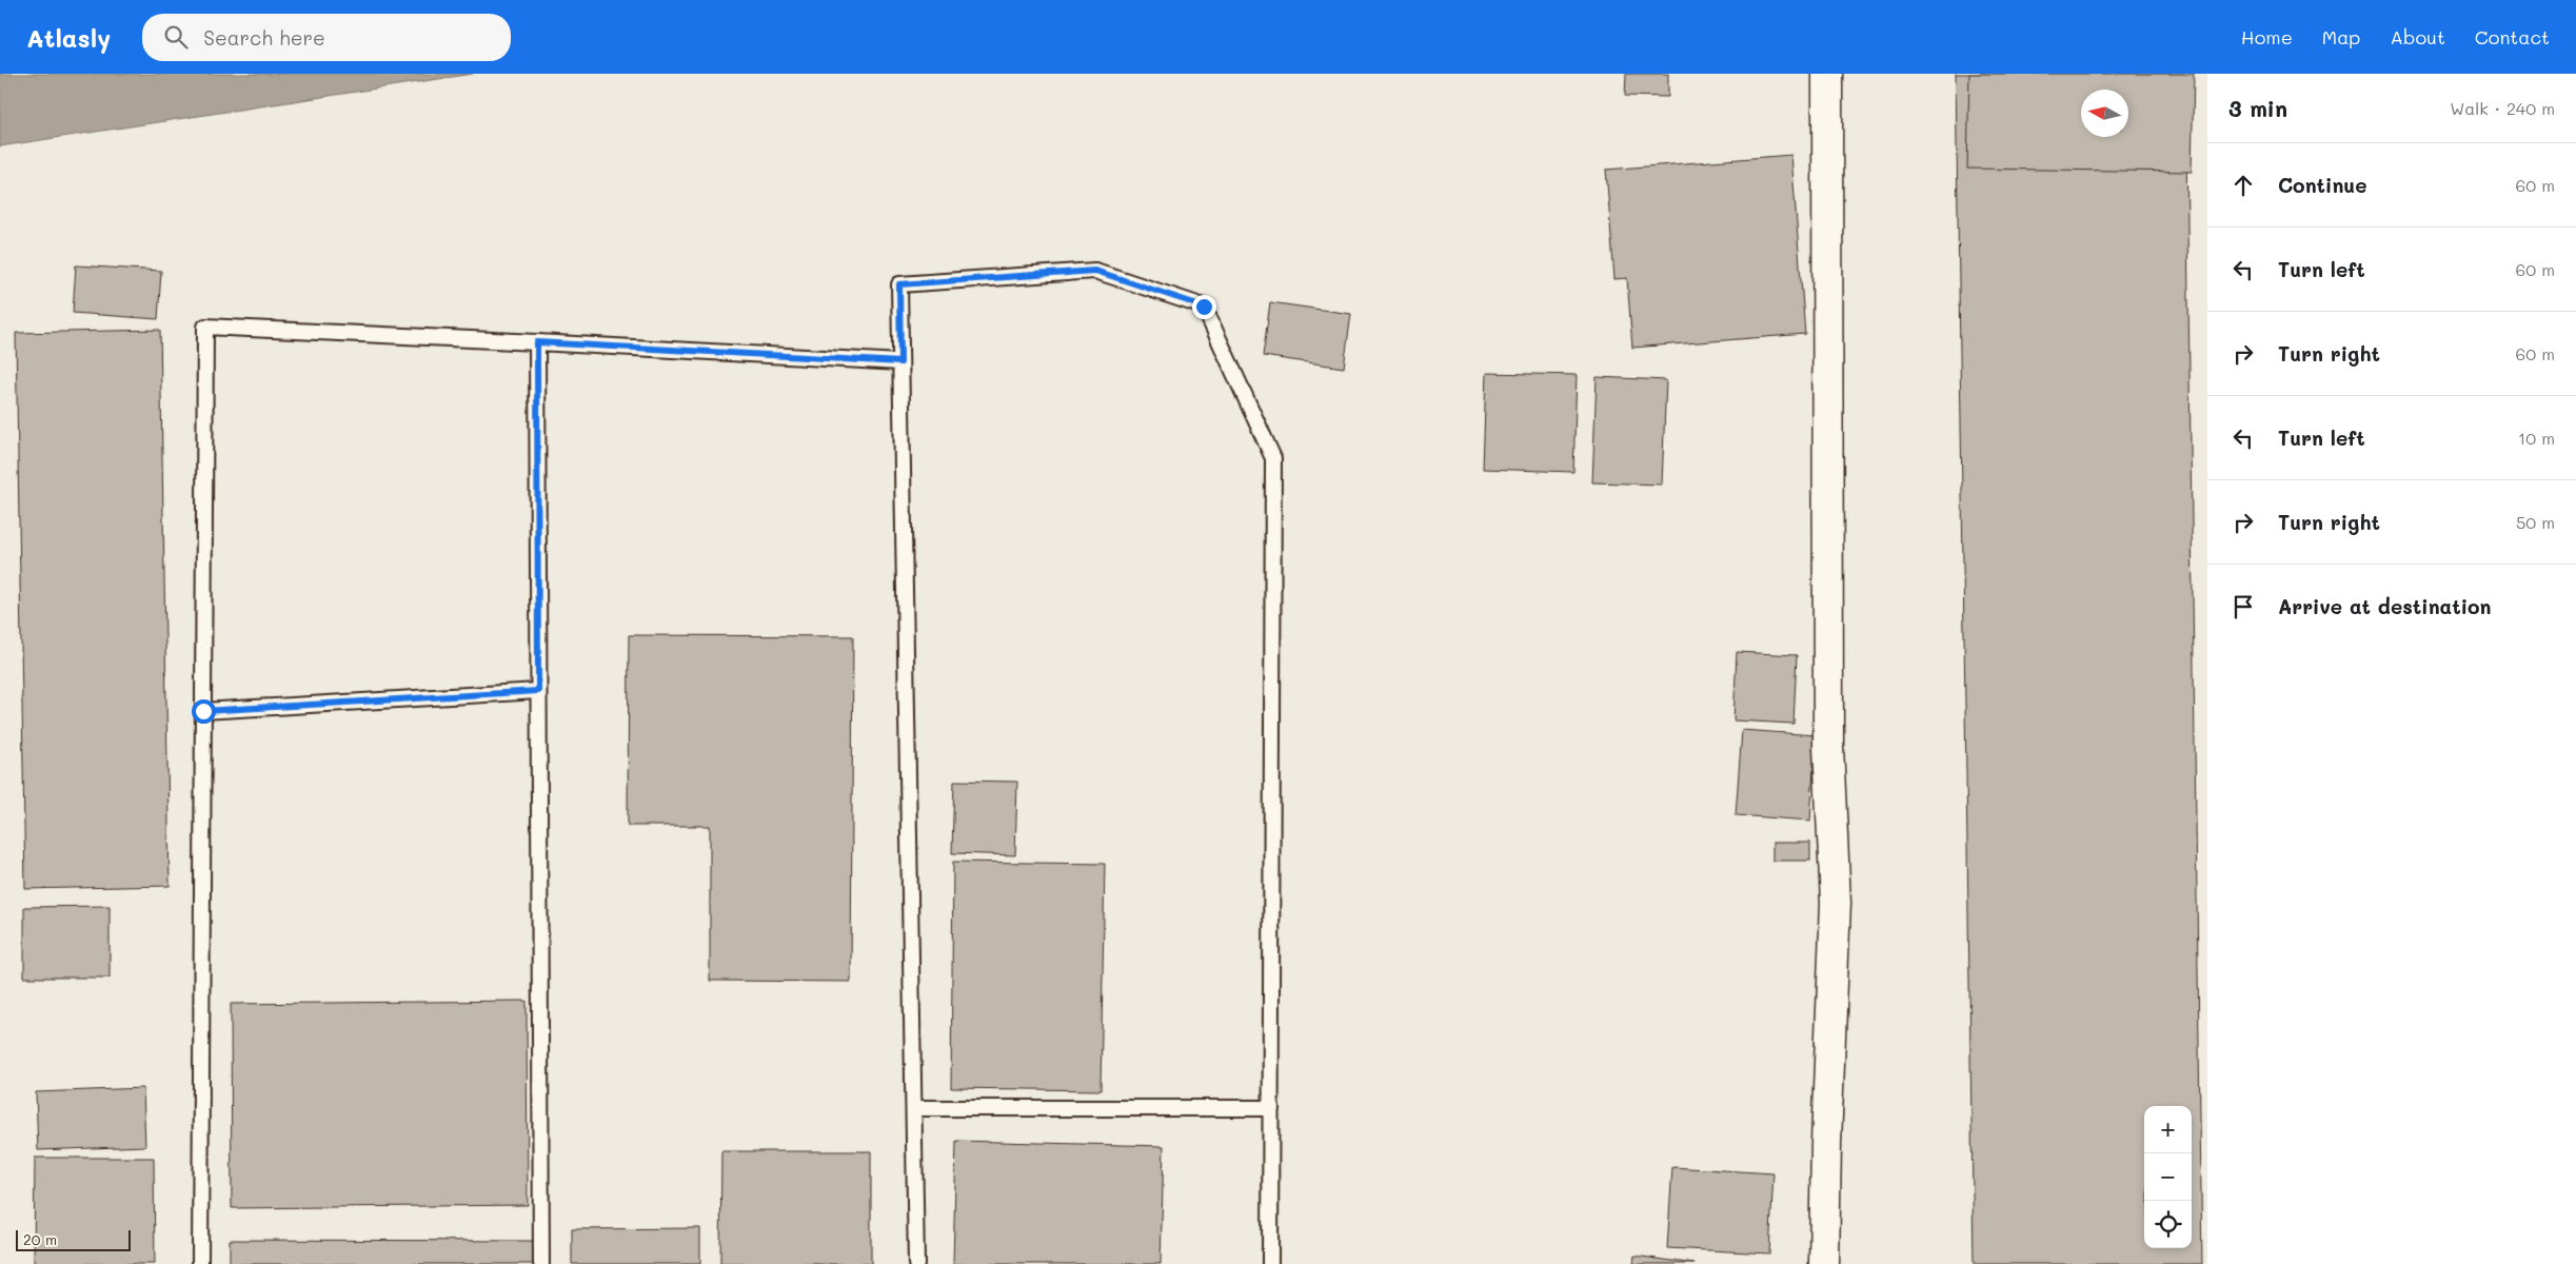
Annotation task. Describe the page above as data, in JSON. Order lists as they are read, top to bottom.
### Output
{
  "scale_bar": "20 m",
  "north": "left",
  "page": {
    "header": "Atlasly",
    "search": "Search here",
    "nav": [
      "Home",
      "Map",
      "About",
      "Contact"
    ],
    "heading": ["3 min", "Walk · 240 m"],
    "list": [
      ["Continue", "60 m"],
      ["Turn left", "60 m"],
      ["Turn right", "60 m"],
      ["Turn left", "10 m"],
      ["Turn right", "50 m"],
      "Arrive at destination"
    ],
    "map_buttons": ["+", "−"],
    "scale": "20 m"
  }
}
